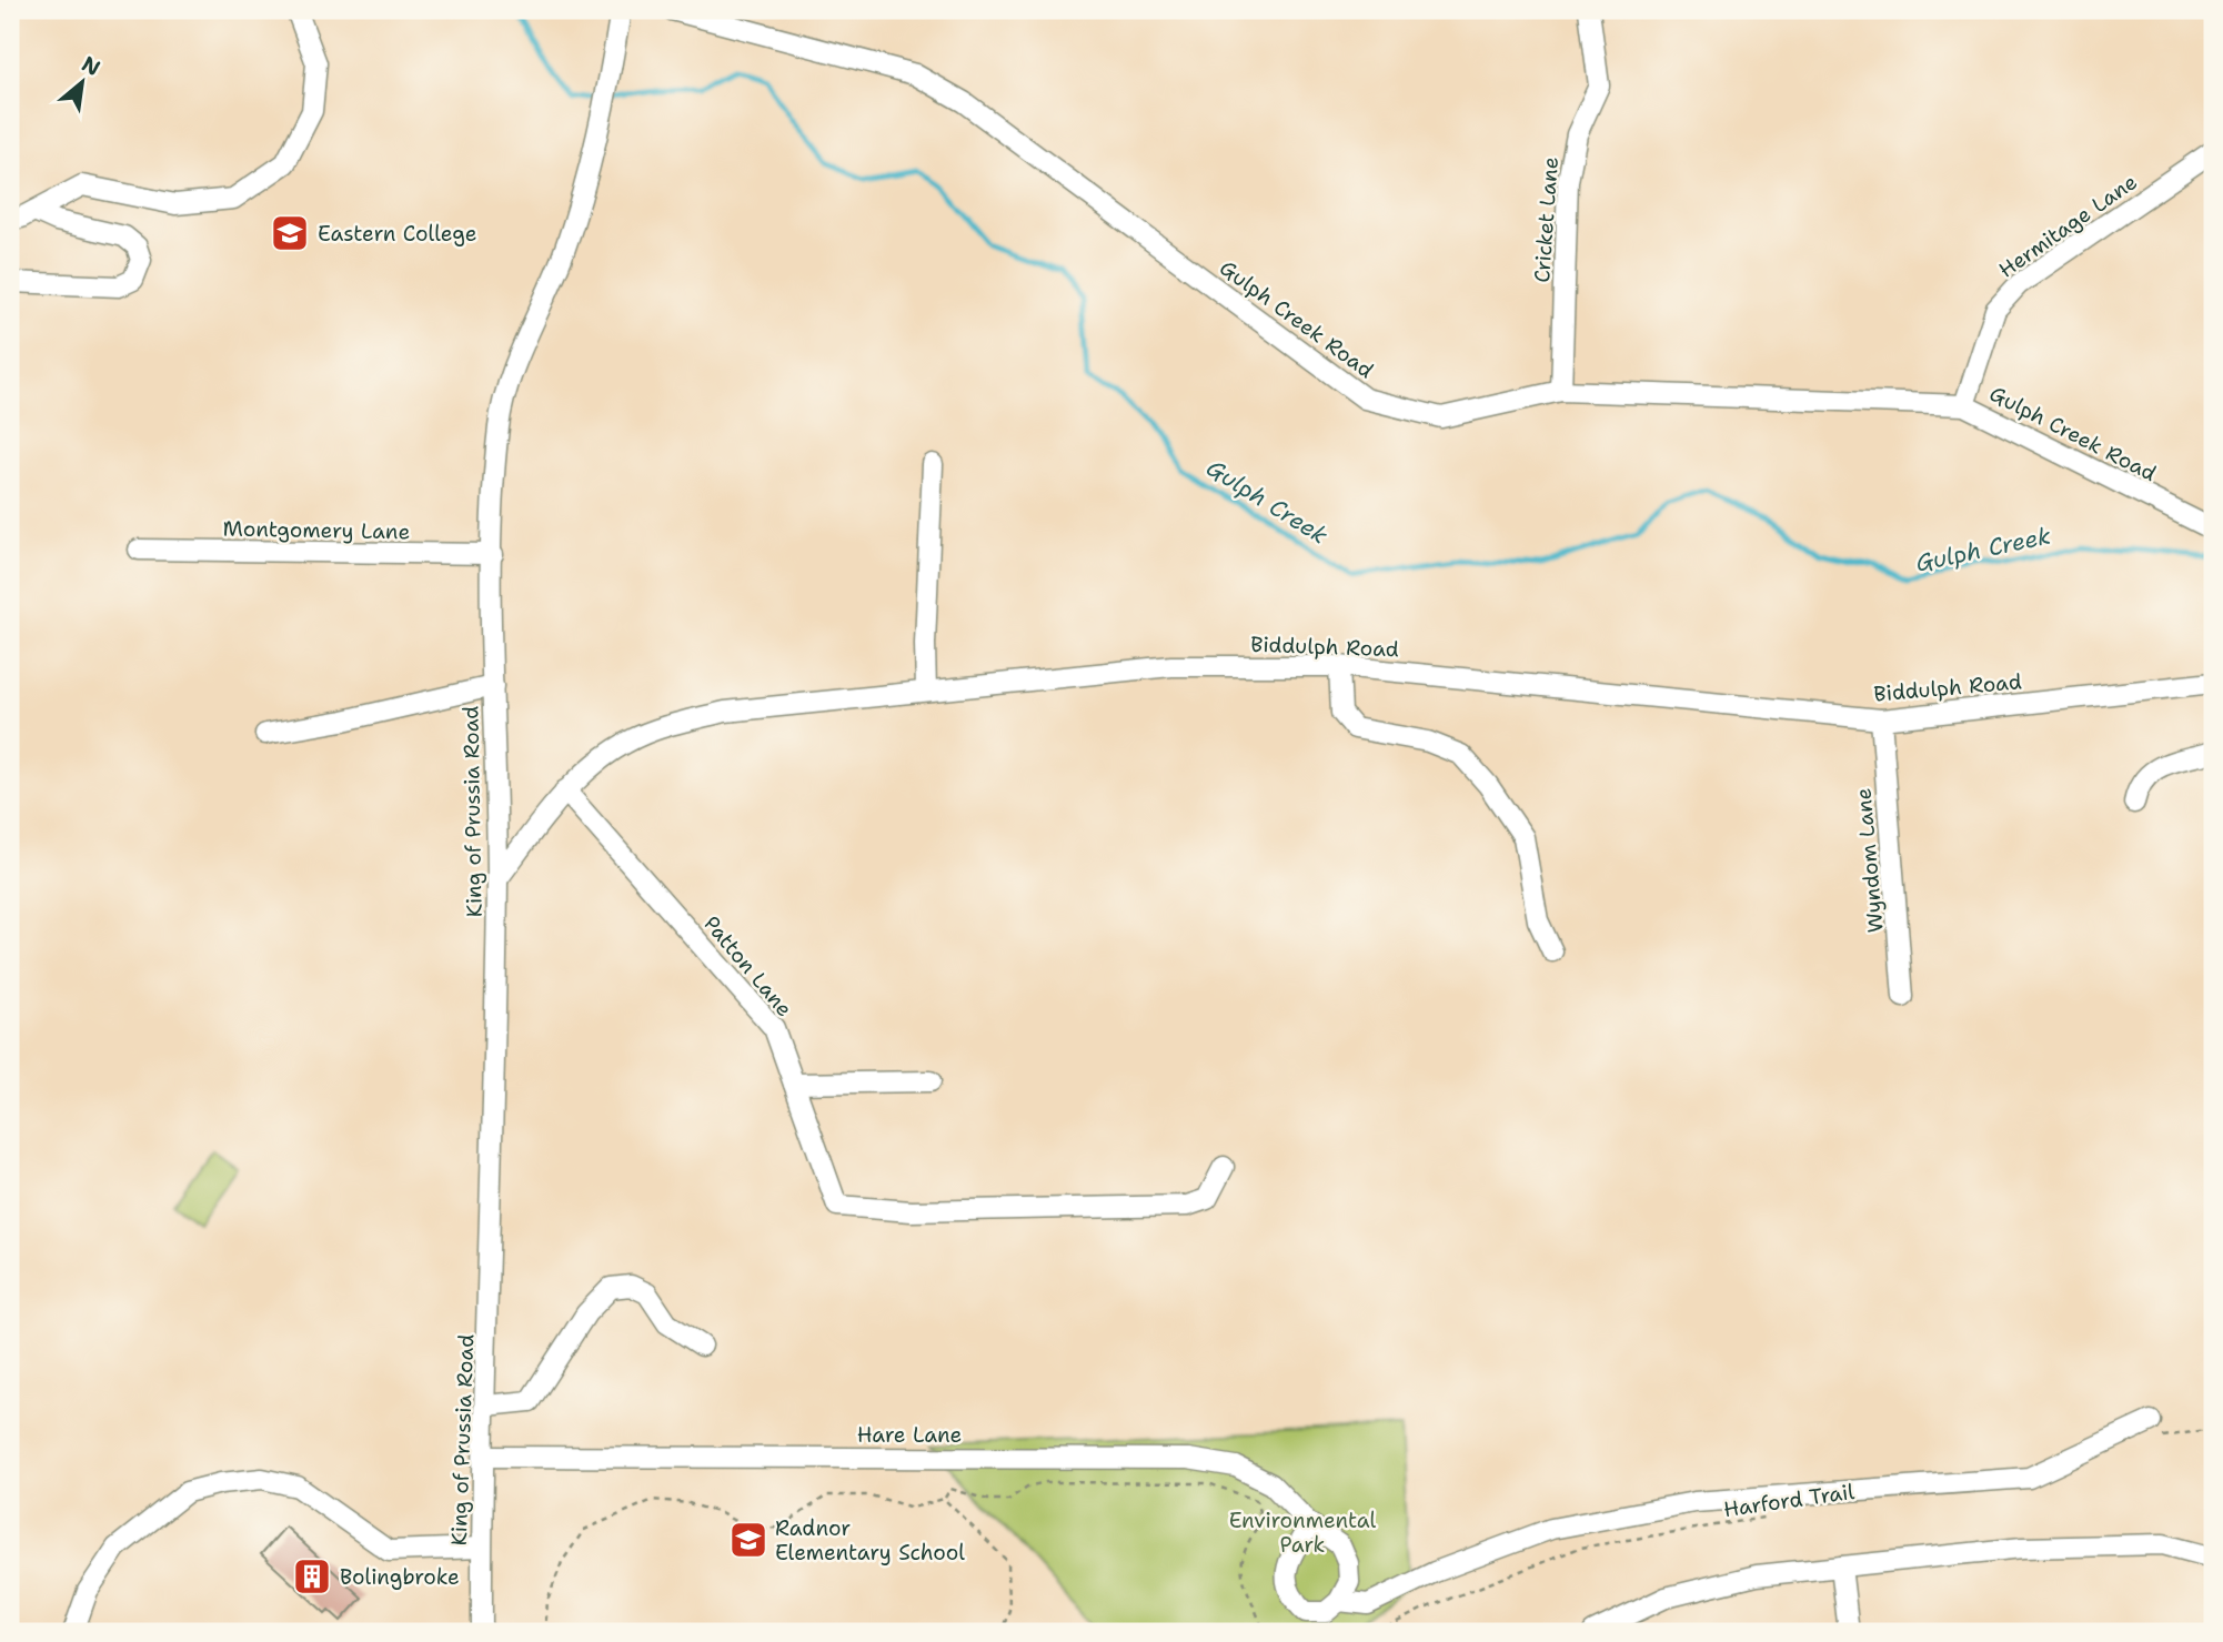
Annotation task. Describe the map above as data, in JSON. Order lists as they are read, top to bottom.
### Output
{
  "streets": {
    "street": [
      "Cricket Lane",
      "Hermitage Lane",
      "Gulph Creek Road",
      "Montgomery Lane",
      "Biddulph Road",
      "King of Prussia Road",
      "Wyndom Lane",
      "Patton Lane",
      "Hare Lane"
    ],
    "path": ["Harford Trail"]
  },
  "crossings": [
    ["Cricket Lane", "Gulph Creek Road"],
    ["Hermitage Lane", "Gulph Creek Road"],
    ["Montgomery Lane", "King of Prussia Road"],
    ["Biddulph Road", "King of Prussia Road"],
    ["Biddulph Road", "Wyndom Lane"],
    ["Biddulph Road", "Patton Lane"],
    ["King of Prussia Road", "Hare Lane"]
  ],
  "water": ["Gulph Creek"],
  "parks": ["Environmental Park"],
  "places": {
    "school or university": ["Eastern College", "Radnor Elementary School"],
    "building": ["Bolingbroke"]
  },
  "north": "top right"
}
